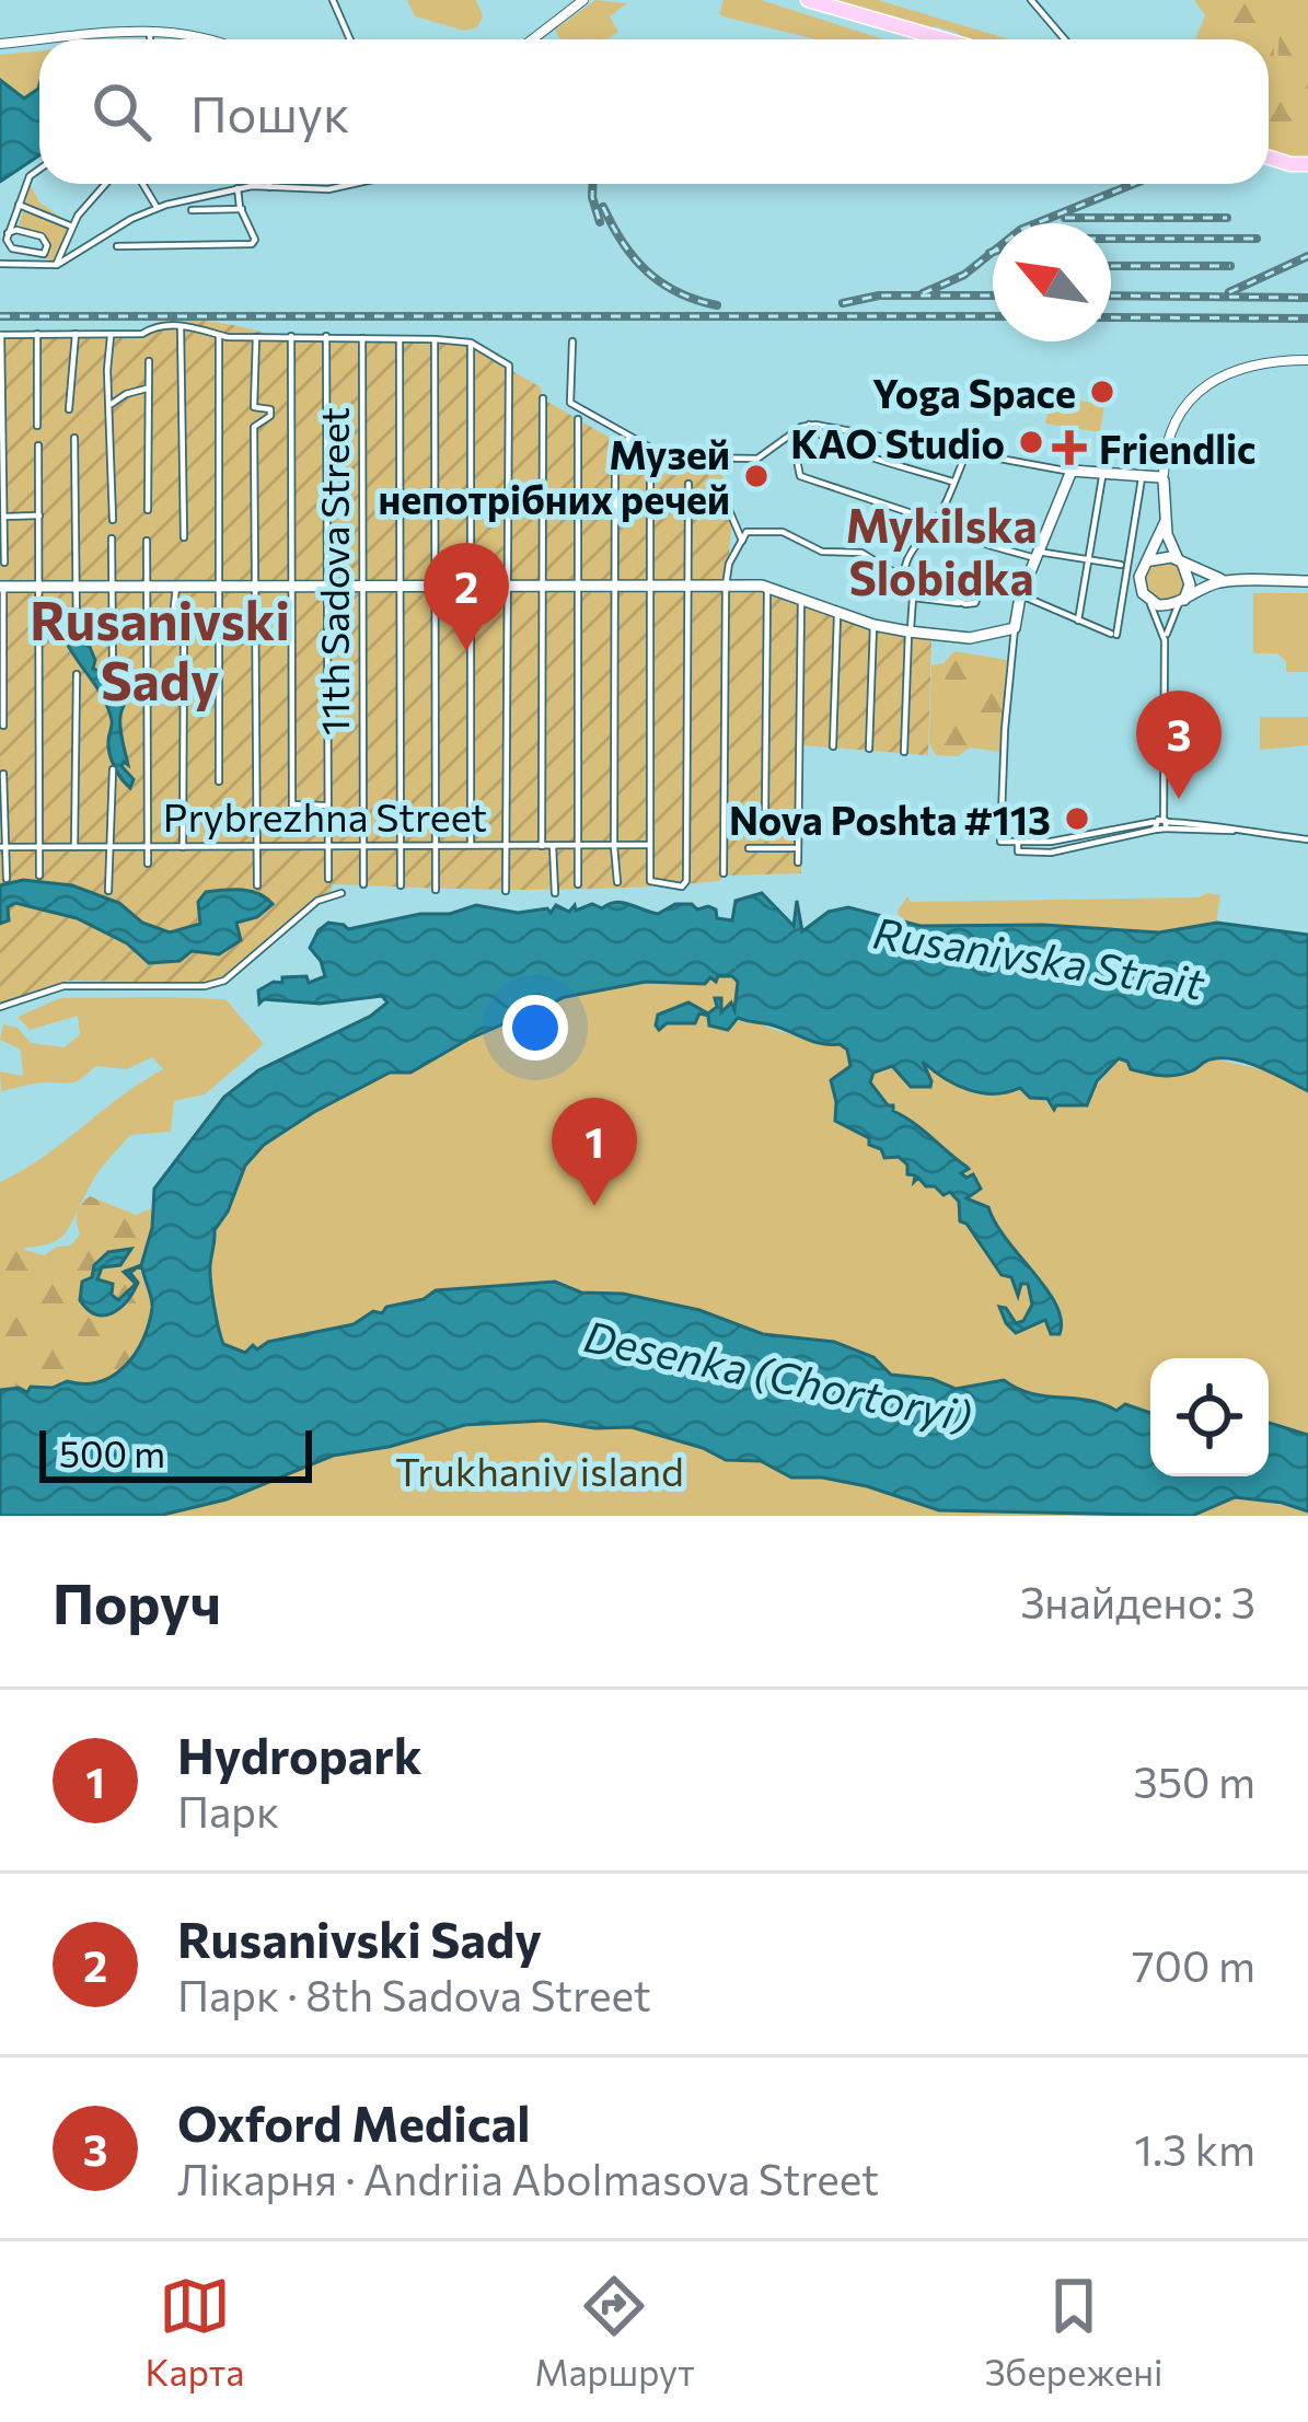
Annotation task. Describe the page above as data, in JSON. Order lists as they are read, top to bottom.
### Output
{
  "streets": {
    "street": ["11th Sadova Street", "Prybrezhna Street"]
  },
  "crossings": [
    ["11th Sadova Street", "Prybrezhna Street"]
  ],
  "districts": ["Mykilska Slobidka", "Rusanivski Sady"],
  "water": ["Rusanivska Strait", "Desenka (Chortoryi)"],
  "parks": ["Trukhaniv island"],
  "places": {
    "other": [
      "Yoga Space",
      "KAO Studio",
      "Музей непотрібних речей",
      "Nova Poshta #113"
    ],
    "health": ["Friendlic"]
  },
  "scale_bar": "500 m",
  "north": "top left",
  "page": {
    "search": "Пошук",
    "pins": ["2", "3", "1"],
    "scale": "500 m",
    "heading": ["Поруч", "Знайдено: 3"],
    "list": [
      {
        "mark": "1",
        "name": "Hydropark",
        "note": "Парк",
        "value": "350 m"
      },
      {
        "mark": "2",
        "name": "Rusanivski Sady",
        "note": "Парк · 8th Sadova Street",
        "value": "700 m"
      },
      {
        "mark": "3",
        "name": "Oxford Medical",
        "note": "Лікарня · Andriia Abolmasova Street",
        "value": "1.3 km"
      }
    ],
    "nav": ["Карта", "Маршрут", "Збережені"]
  }
}
